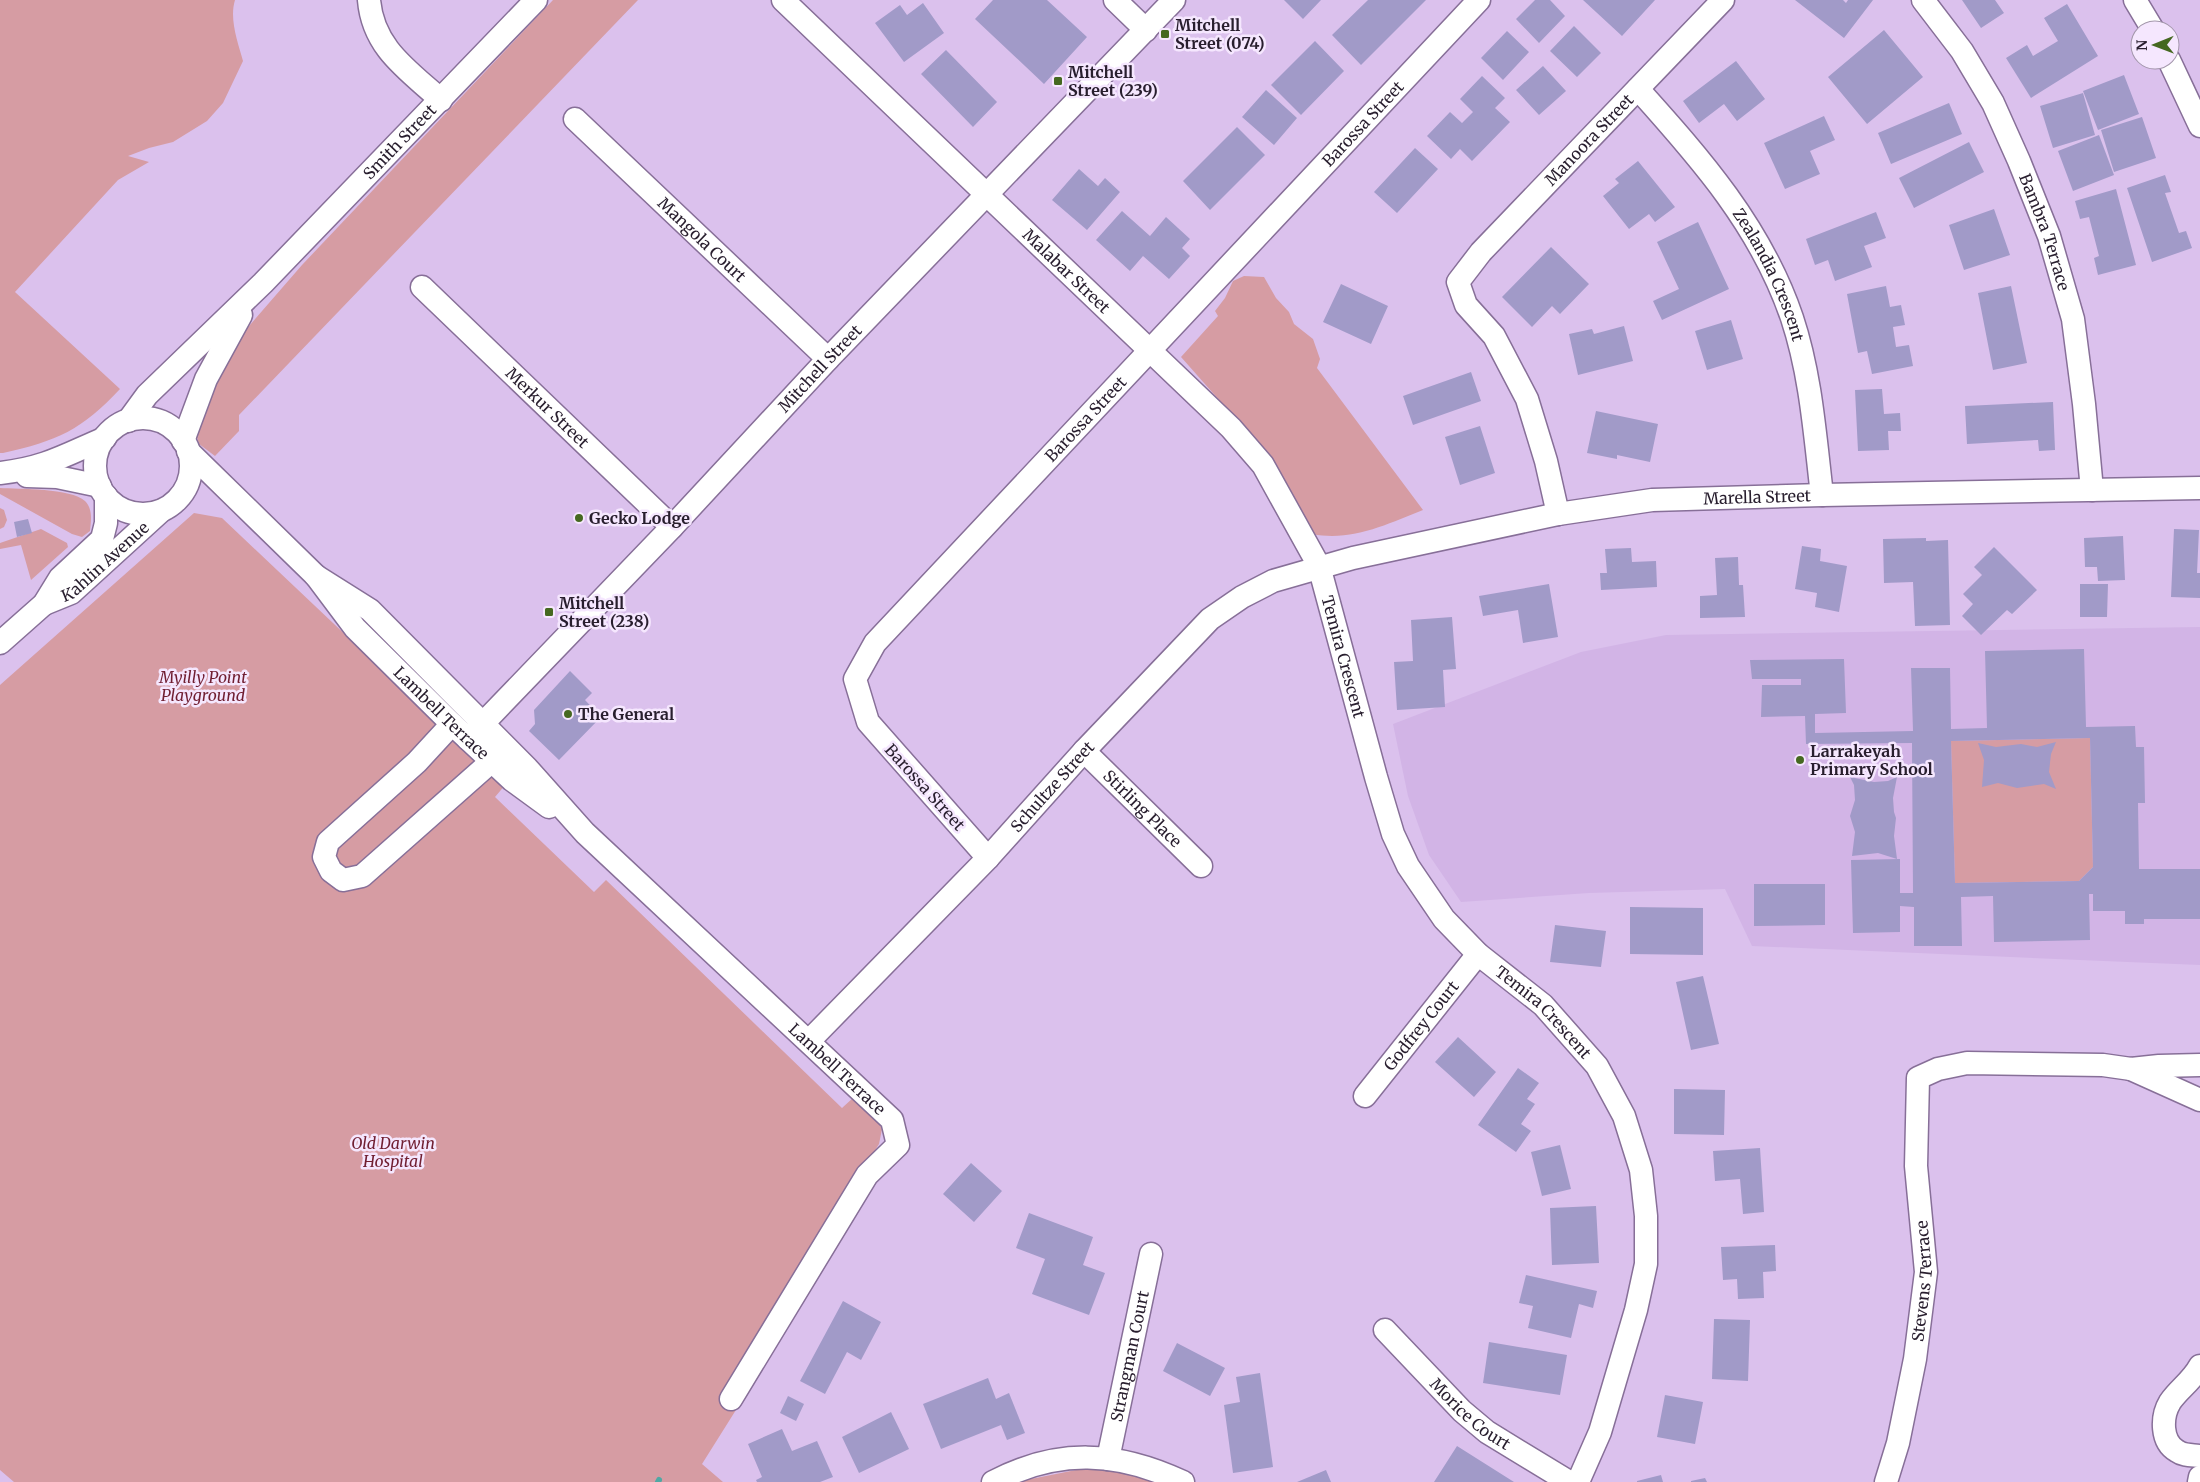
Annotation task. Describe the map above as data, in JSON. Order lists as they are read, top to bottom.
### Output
{
  "streets": {
    "street": [
      "Barossa Street",
      "Manoora Street",
      "Smith Street",
      "Bambra Terrace",
      "Mangola Court",
      "Malabar Street",
      "Zealandia Crescent",
      "Mitchell Street",
      "Merkur Street",
      "Marella Street",
      "Kahlin Avenue",
      "Temira Crescent",
      "Lambell Terrace",
      "Schultze Street",
      "Stirling Place",
      "Godfrey Court",
      "Stevens Terrace",
      "Strangman Court",
      "Morice Court"
    ]
  },
  "crossings": [
    ["Barossa Street", "Malabar Street"],
    ["Barossa Street", "Schultze Street"],
    ["Manoora Street", "Zealandia Crescent"],
    ["Manoora Street", "Marella Street"],
    ["Smith Street", "Kahlin Avenue"],
    ["Smith Street", "Lambell Terrace"],
    ["Bambra Terrace", "Marella Street"],
    ["Mangola Court", "Mitchell Street"],
    ["Malabar Street", "Mitchell Street"],
    ["Malabar Street", "Marella Street"],
    ["Malabar Street", "Temira Crescent"],
    ["Malabar Street", "Schultze Street"],
    ["Zealandia Crescent", "Marella Street"],
    ["Mitchell Street", "Merkur Street"],
    ["Mitchell Street", "Lambell Terrace"],
    ["Marella Street", "Temira Crescent"],
    ["Marella Street", "Schultze Street"],
    ["Kahlin Avenue", "Lambell Terrace"],
    ["Temira Crescent", "Schultze Street"],
    ["Temira Crescent", "Godfrey Court"],
    ["Lambell Terrace", "Schultze Street"],
    ["Schultze Street", "Stirling Place"]
  ],
  "parks": ["Myilly Point Playground", "Old Darwin Hospital"],
  "places": {
    "transit": ["Mitchell Street (074)", "Mitchell Street (239)", "Mitchell Street (238)"],
    "other": ["Gecko Lodge", "The General", "Larrakeyah Primary School"]
  },
  "north": "left"
}
